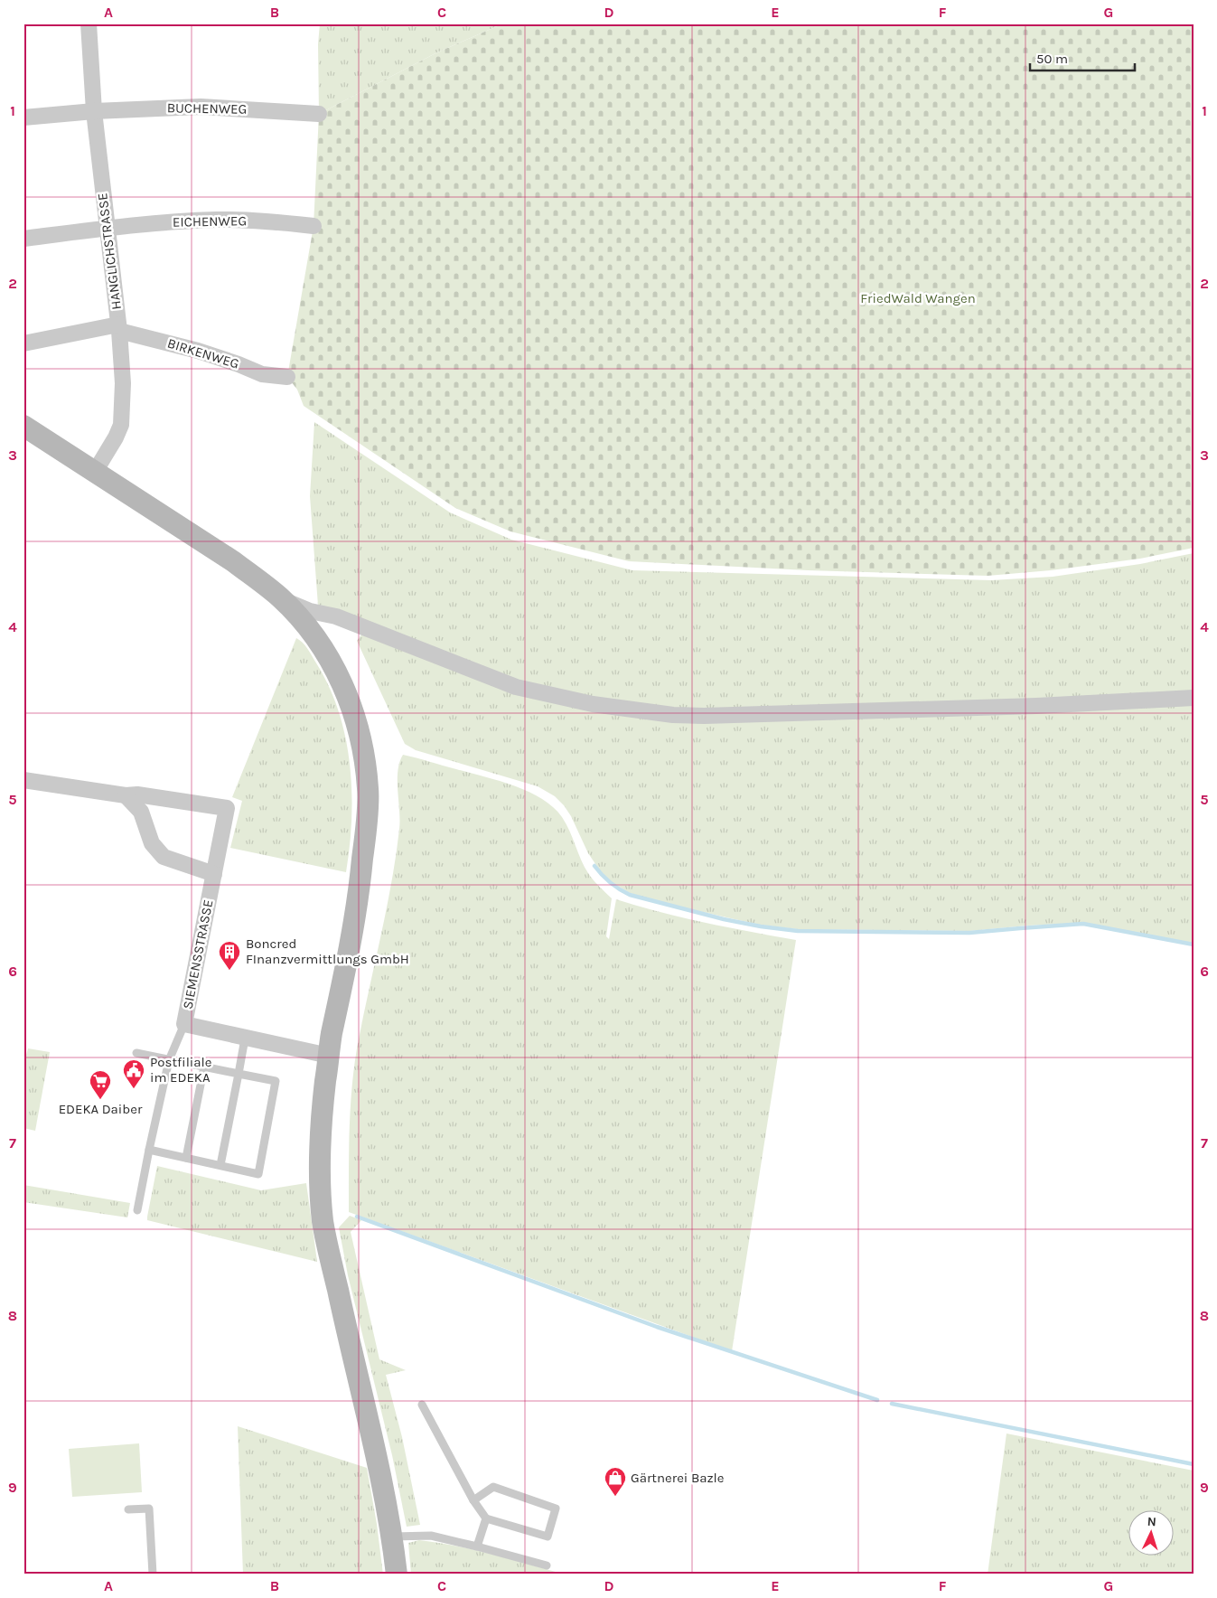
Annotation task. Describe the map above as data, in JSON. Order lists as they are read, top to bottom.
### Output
{
  "streets": {
    "street": [
      "BUCHENWEG",
      "EICHENWEG",
      "HANGLICHSTRASSE",
      "BIRKENWEG",
      "SIEMENSSTRASSE"
    ]
  },
  "crossings": [
    ["BUCHENWEG", "HANGLICHSTRASSE"],
    ["EICHENWEG", "HANGLICHSTRASSE"],
    ["HANGLICHSTRASSE", "BIRKENWEG"]
  ],
  "parks": ["FriedWald Wangen"],
  "places": {
    "building": ["Boncred FInanzvermittlungs GmbH"],
    "public building": ["Postfiliale im EDEKA"],
    "supermarket": ["EDEKA Daiber"],
    "shop": ["Gärtnerei Bazle"]
  },
  "scale_bar": "50 m",
  "north": "top",
  "grid": {
    "columns": [
      "A",
      "B",
      "C",
      "D",
      "E",
      "F",
      "G"
    ],
    "rows": [
      "1",
      "2",
      "3",
      "4",
      "5",
      "6",
      "7",
      "8",
      "9"
    ]
  }
}
